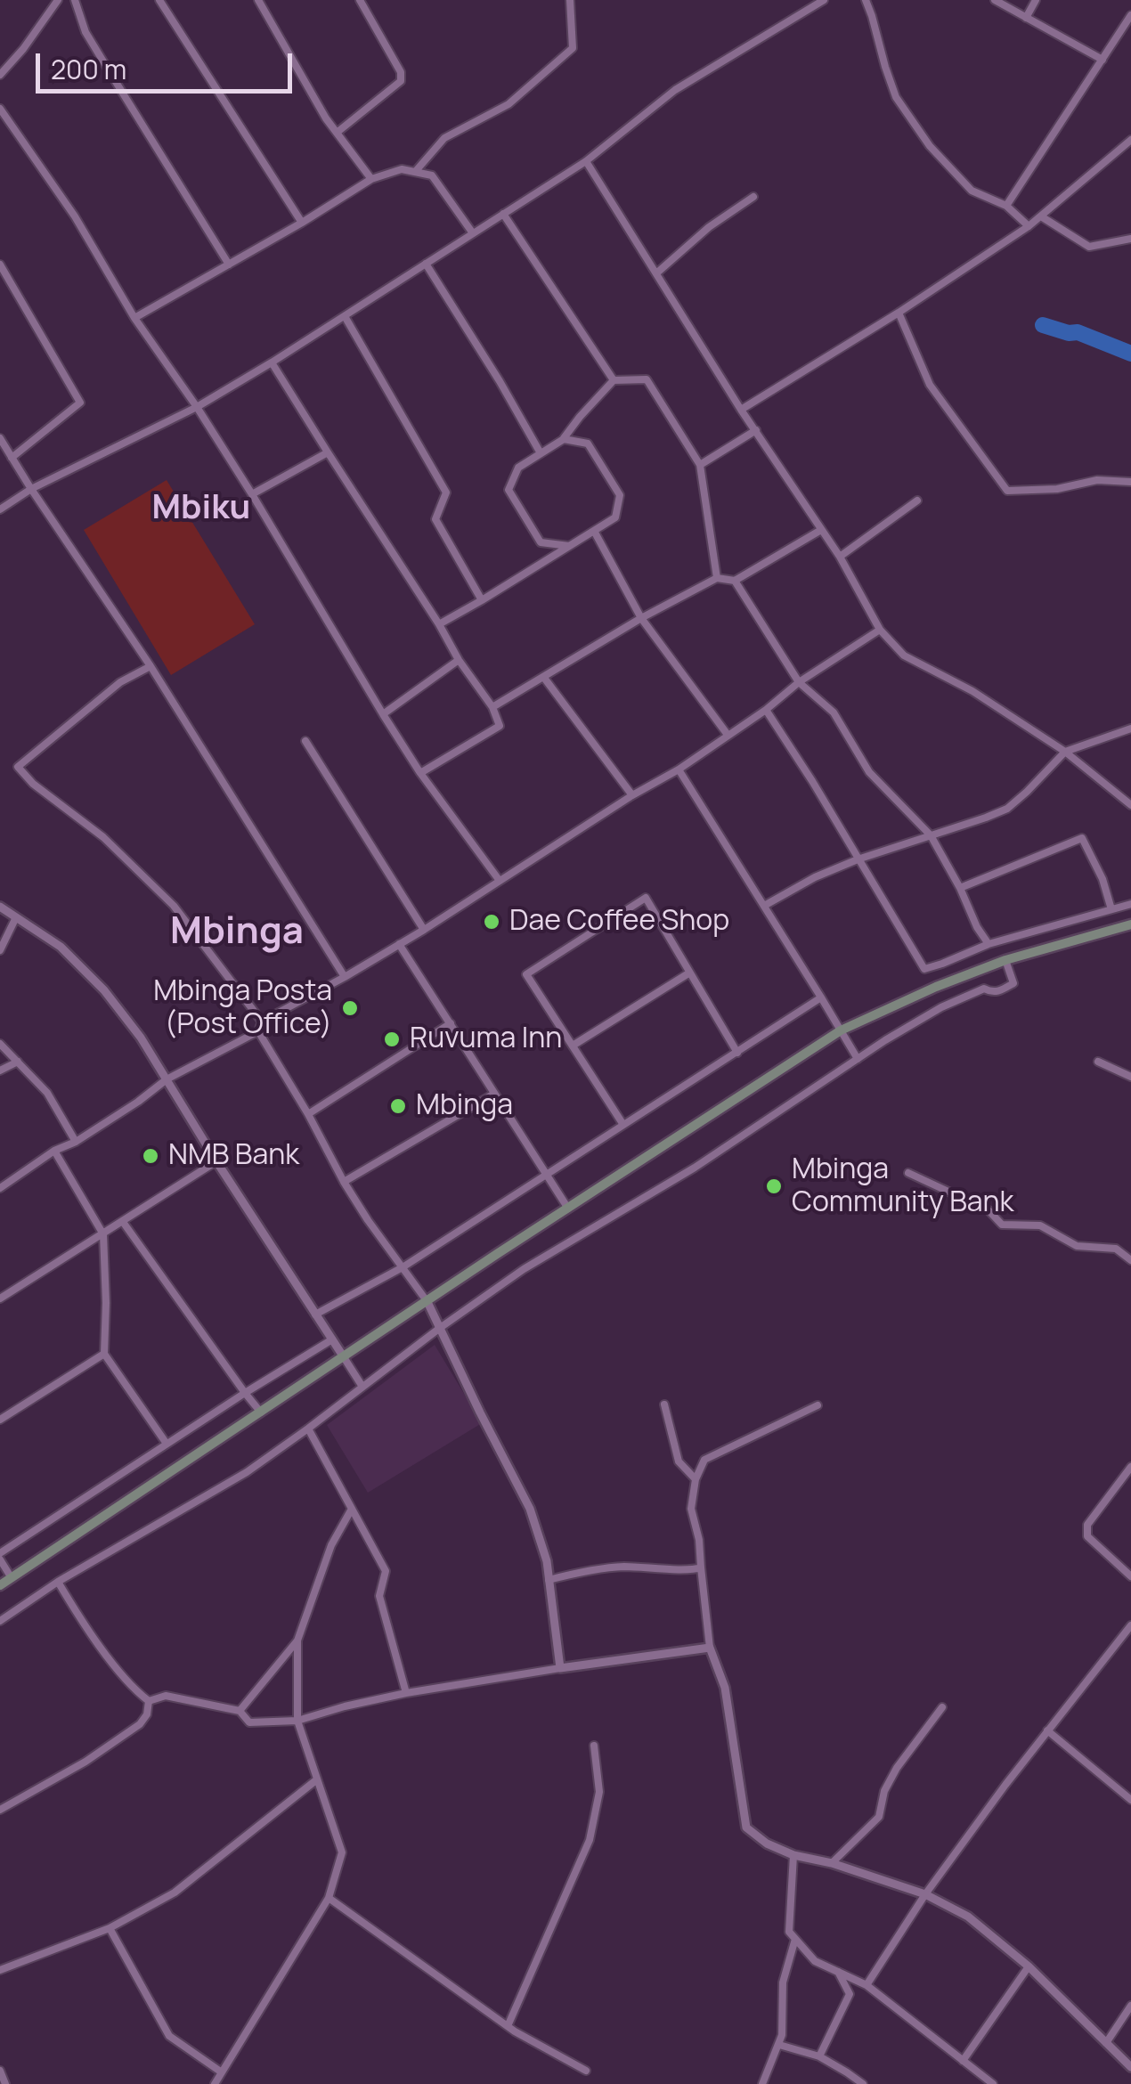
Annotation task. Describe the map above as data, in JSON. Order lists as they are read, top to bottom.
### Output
{
  "districts": ["Mbiku", "Mbinga"],
  "places": [
    "Dae Coffee Shop",
    "Mbinga Posta (Post Office)",
    "Ruvuma Inn",
    "Mbinga",
    "NMB Bank",
    "Mbinga Community Bank"
  ],
  "scale_bar": "200 m"
}
